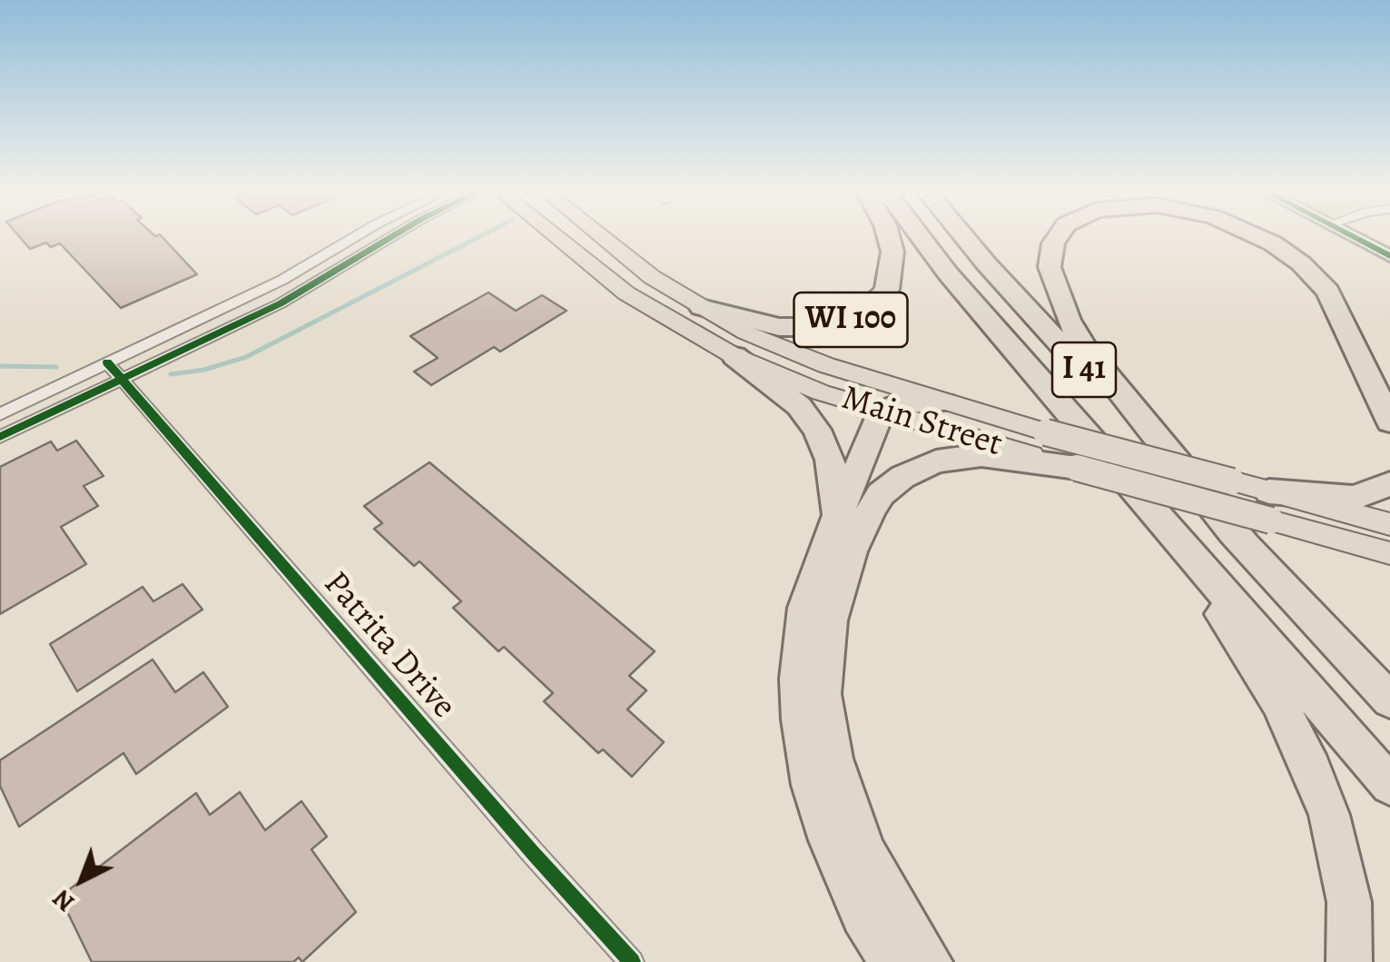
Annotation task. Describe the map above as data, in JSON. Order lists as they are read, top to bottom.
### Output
{
  "streets": {
    "highway": ["WI 100", "I 41"],
    "main road": ["Main Street"],
    "street": ["Patrita Drive"]
  },
  "crossings": [
    ["WI 100", "Main Street"]
  ],
  "north": "bottom left"
}
